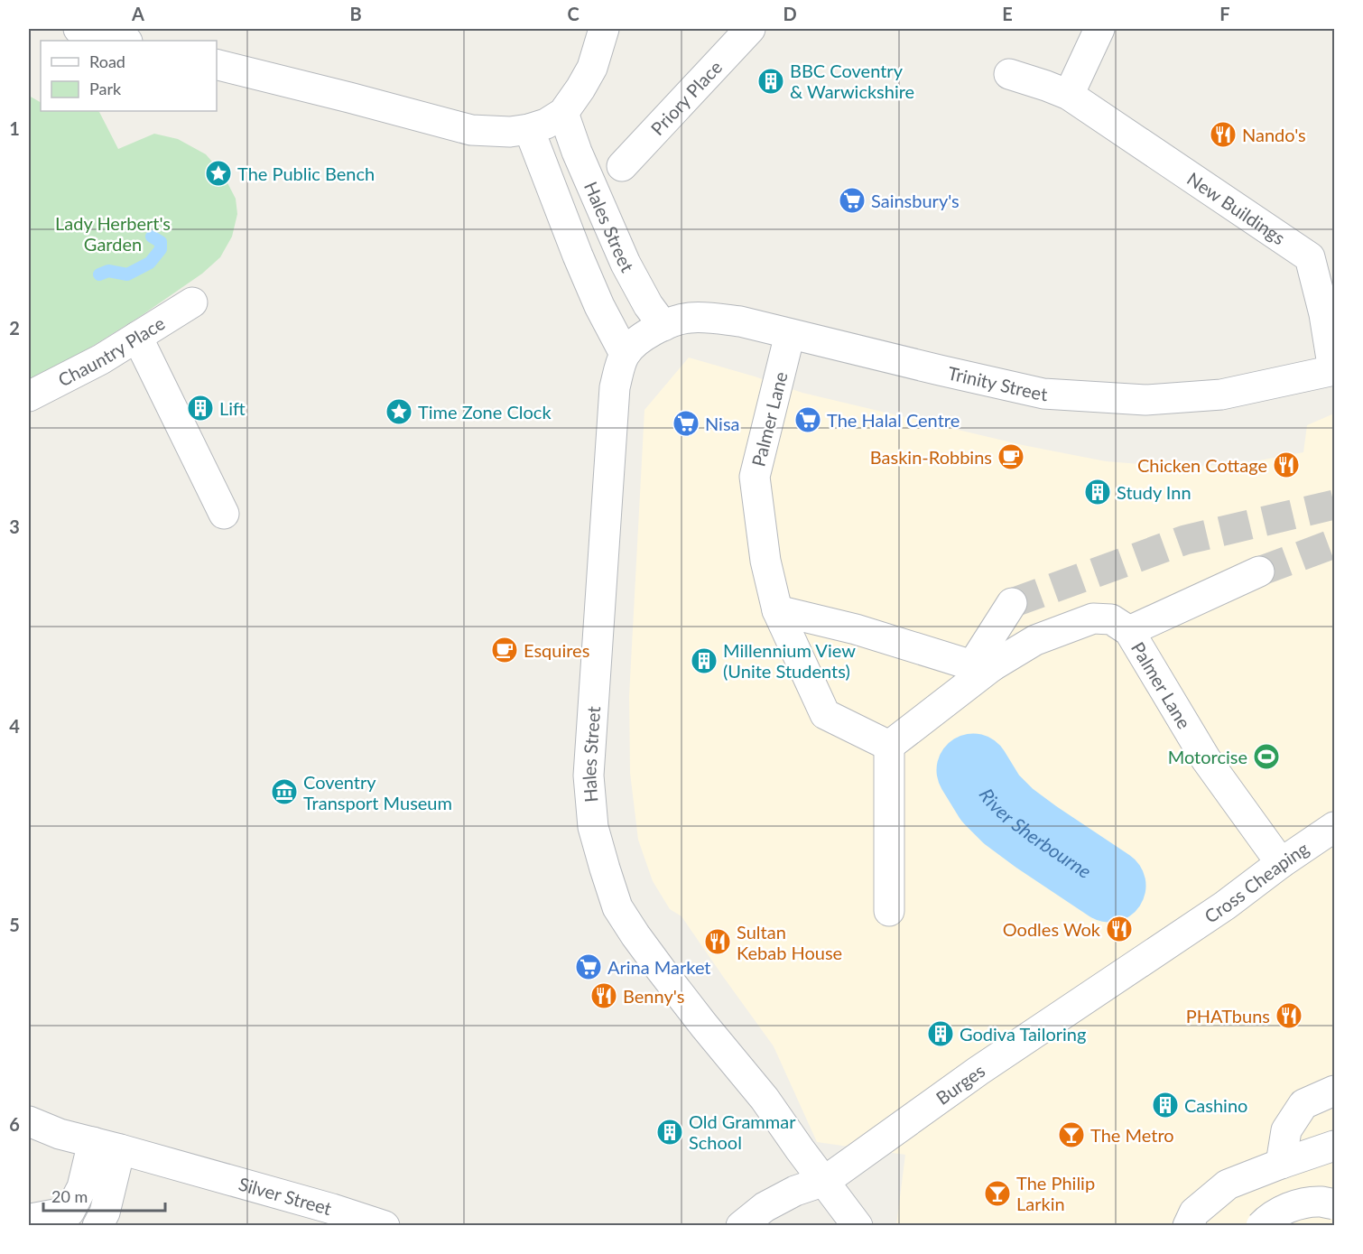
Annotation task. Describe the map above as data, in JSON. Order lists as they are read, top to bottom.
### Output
{
  "streets": {
    "street": [
      "Priory Place",
      "New Buildings",
      "Hales Street",
      "Chauntry Place",
      "Trinity Street",
      "Palmer Lane",
      "Cross Cheaping",
      "Burges",
      "Silver Street"
    ]
  },
  "crossings": [
    ["New Buildings", "Trinity Street"],
    ["Hales Street", "Trinity Street"],
    ["Hales Street", "Burges"],
    ["Trinity Street", "Palmer Lane"],
    ["Palmer Lane", "Cross Cheaping"],
    ["Cross Cheaping", "Burges"]
  ],
  "water": ["River Sherbourne"],
  "parks": ["Lady Herbert's Garden"],
  "places": {
    "building": [
      "BBC Coventry & Warwickshire",
      "Lift",
      "Study Inn",
      "Millennium View (Unite Students)",
      "Godiva Tailoring",
      "Cashino",
      "Old Grammar School"
    ],
    "restaurant": [
      "Nando's",
      "Chicken Cottage",
      "Oodles Wok",
      "Sultan Kebab House",
      "Benny's",
      "PHATbuns"
    ],
    "place": ["The Public Bench", "Time Zone Clock"],
    "supermarket": [
      "Sainsbury's",
      "The Halal Centre",
      "Nisa",
      "Arina Market"
    ],
    "cafe": ["Baskin-Robbins", "Esquires"],
    "sports": ["Motorcise"],
    "museum": ["Coventry Transport Museum"],
    "bar": ["The Metro", "The Philip Larkin"]
  },
  "legend": ["Road", "Park"],
  "scale_bar": "20 m",
  "grid": {
    "columns": [
      "A",
      "B",
      "C",
      "D",
      "E",
      "F"
    ],
    "rows": [
      "1",
      "2",
      "3",
      "4",
      "5",
      "6"
    ]
  }
}
